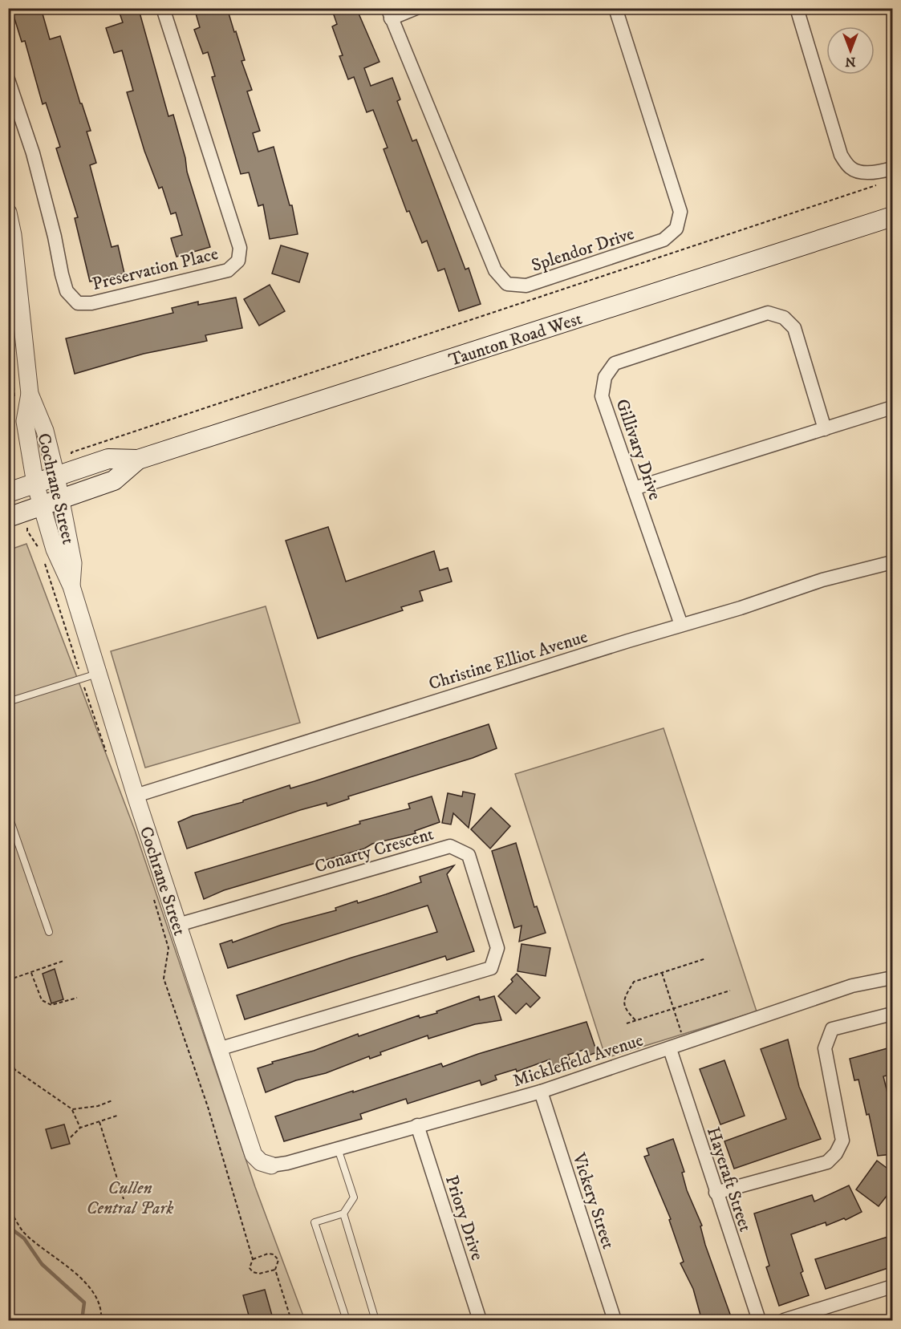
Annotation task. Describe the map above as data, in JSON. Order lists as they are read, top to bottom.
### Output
{
  "streets": {
    "main road": ["Taunton Road West"],
    "street": [
      "Splendor Drive",
      "Preservation Place",
      "Gillivary Drive",
      "Cochrane Street",
      "Christine Elliot Avenue",
      "Conarty Crescent",
      "Micklefield Avenue",
      "Hayeraft Street",
      "Vickery Street",
      "Priory Drive"
    ]
  },
  "crossings": [
    ["Taunton Road West", "Cochrane Street"],
    ["Gillivary Drive", "Christine Elliot Avenue"],
    ["Cochrane Street", "Christine Elliot Avenue"],
    ["Cochrane Street", "Conarty Crescent"],
    ["Cochrane Street", "Micklefield Avenue"],
    ["Micklefield Avenue", "Hayeraft Street"],
    ["Micklefield Avenue", "Vickery Street"],
    ["Micklefield Avenue", "Priory Drive"]
  ],
  "parks": ["Cullen Central Park"],
  "north": "bottom"
}
